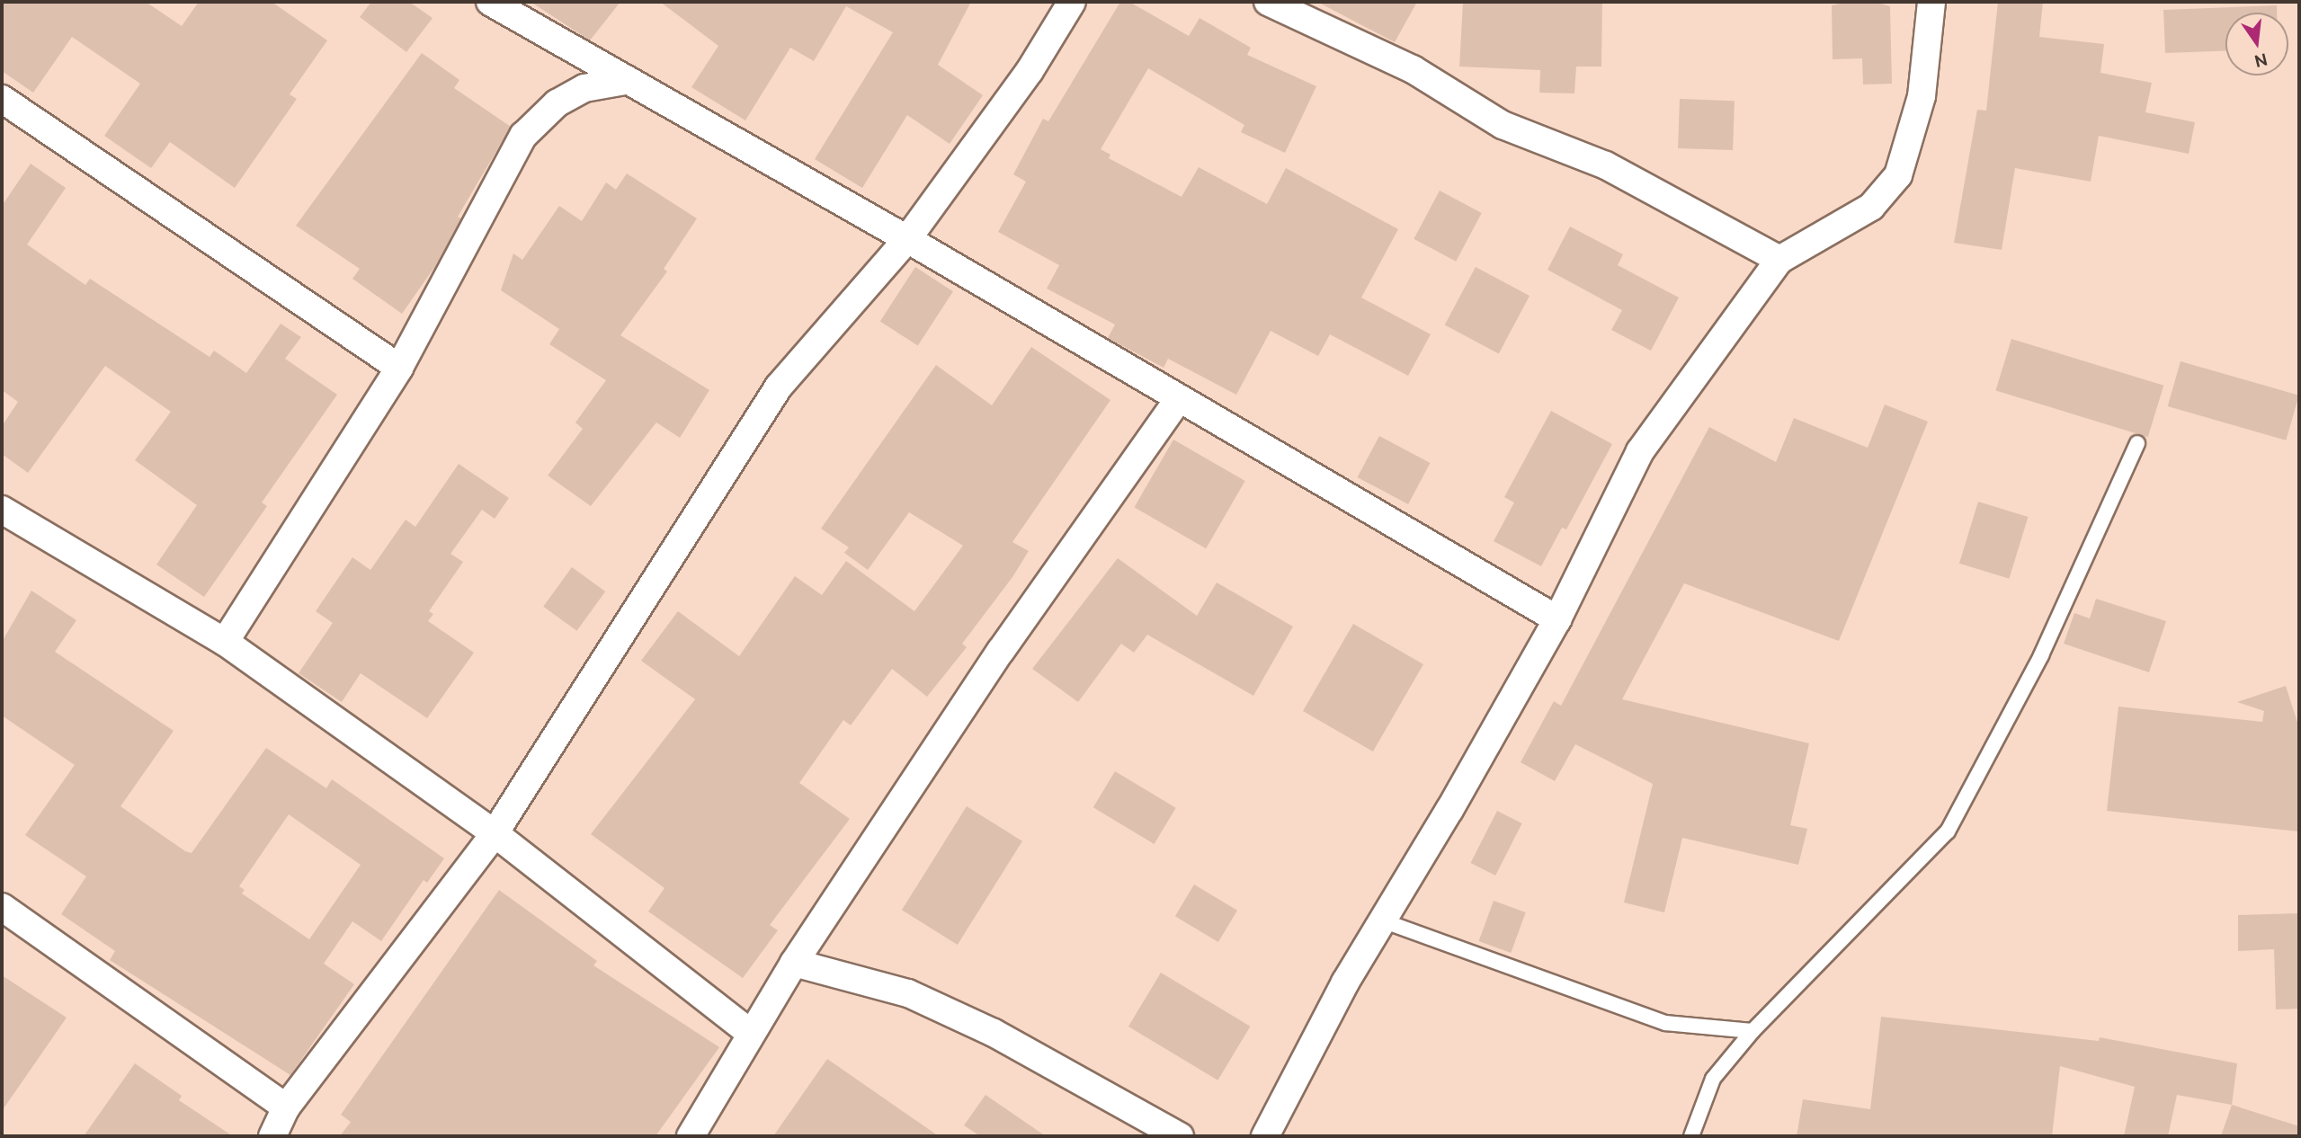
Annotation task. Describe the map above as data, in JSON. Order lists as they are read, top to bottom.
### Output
{
  "north": "bottom"
}
